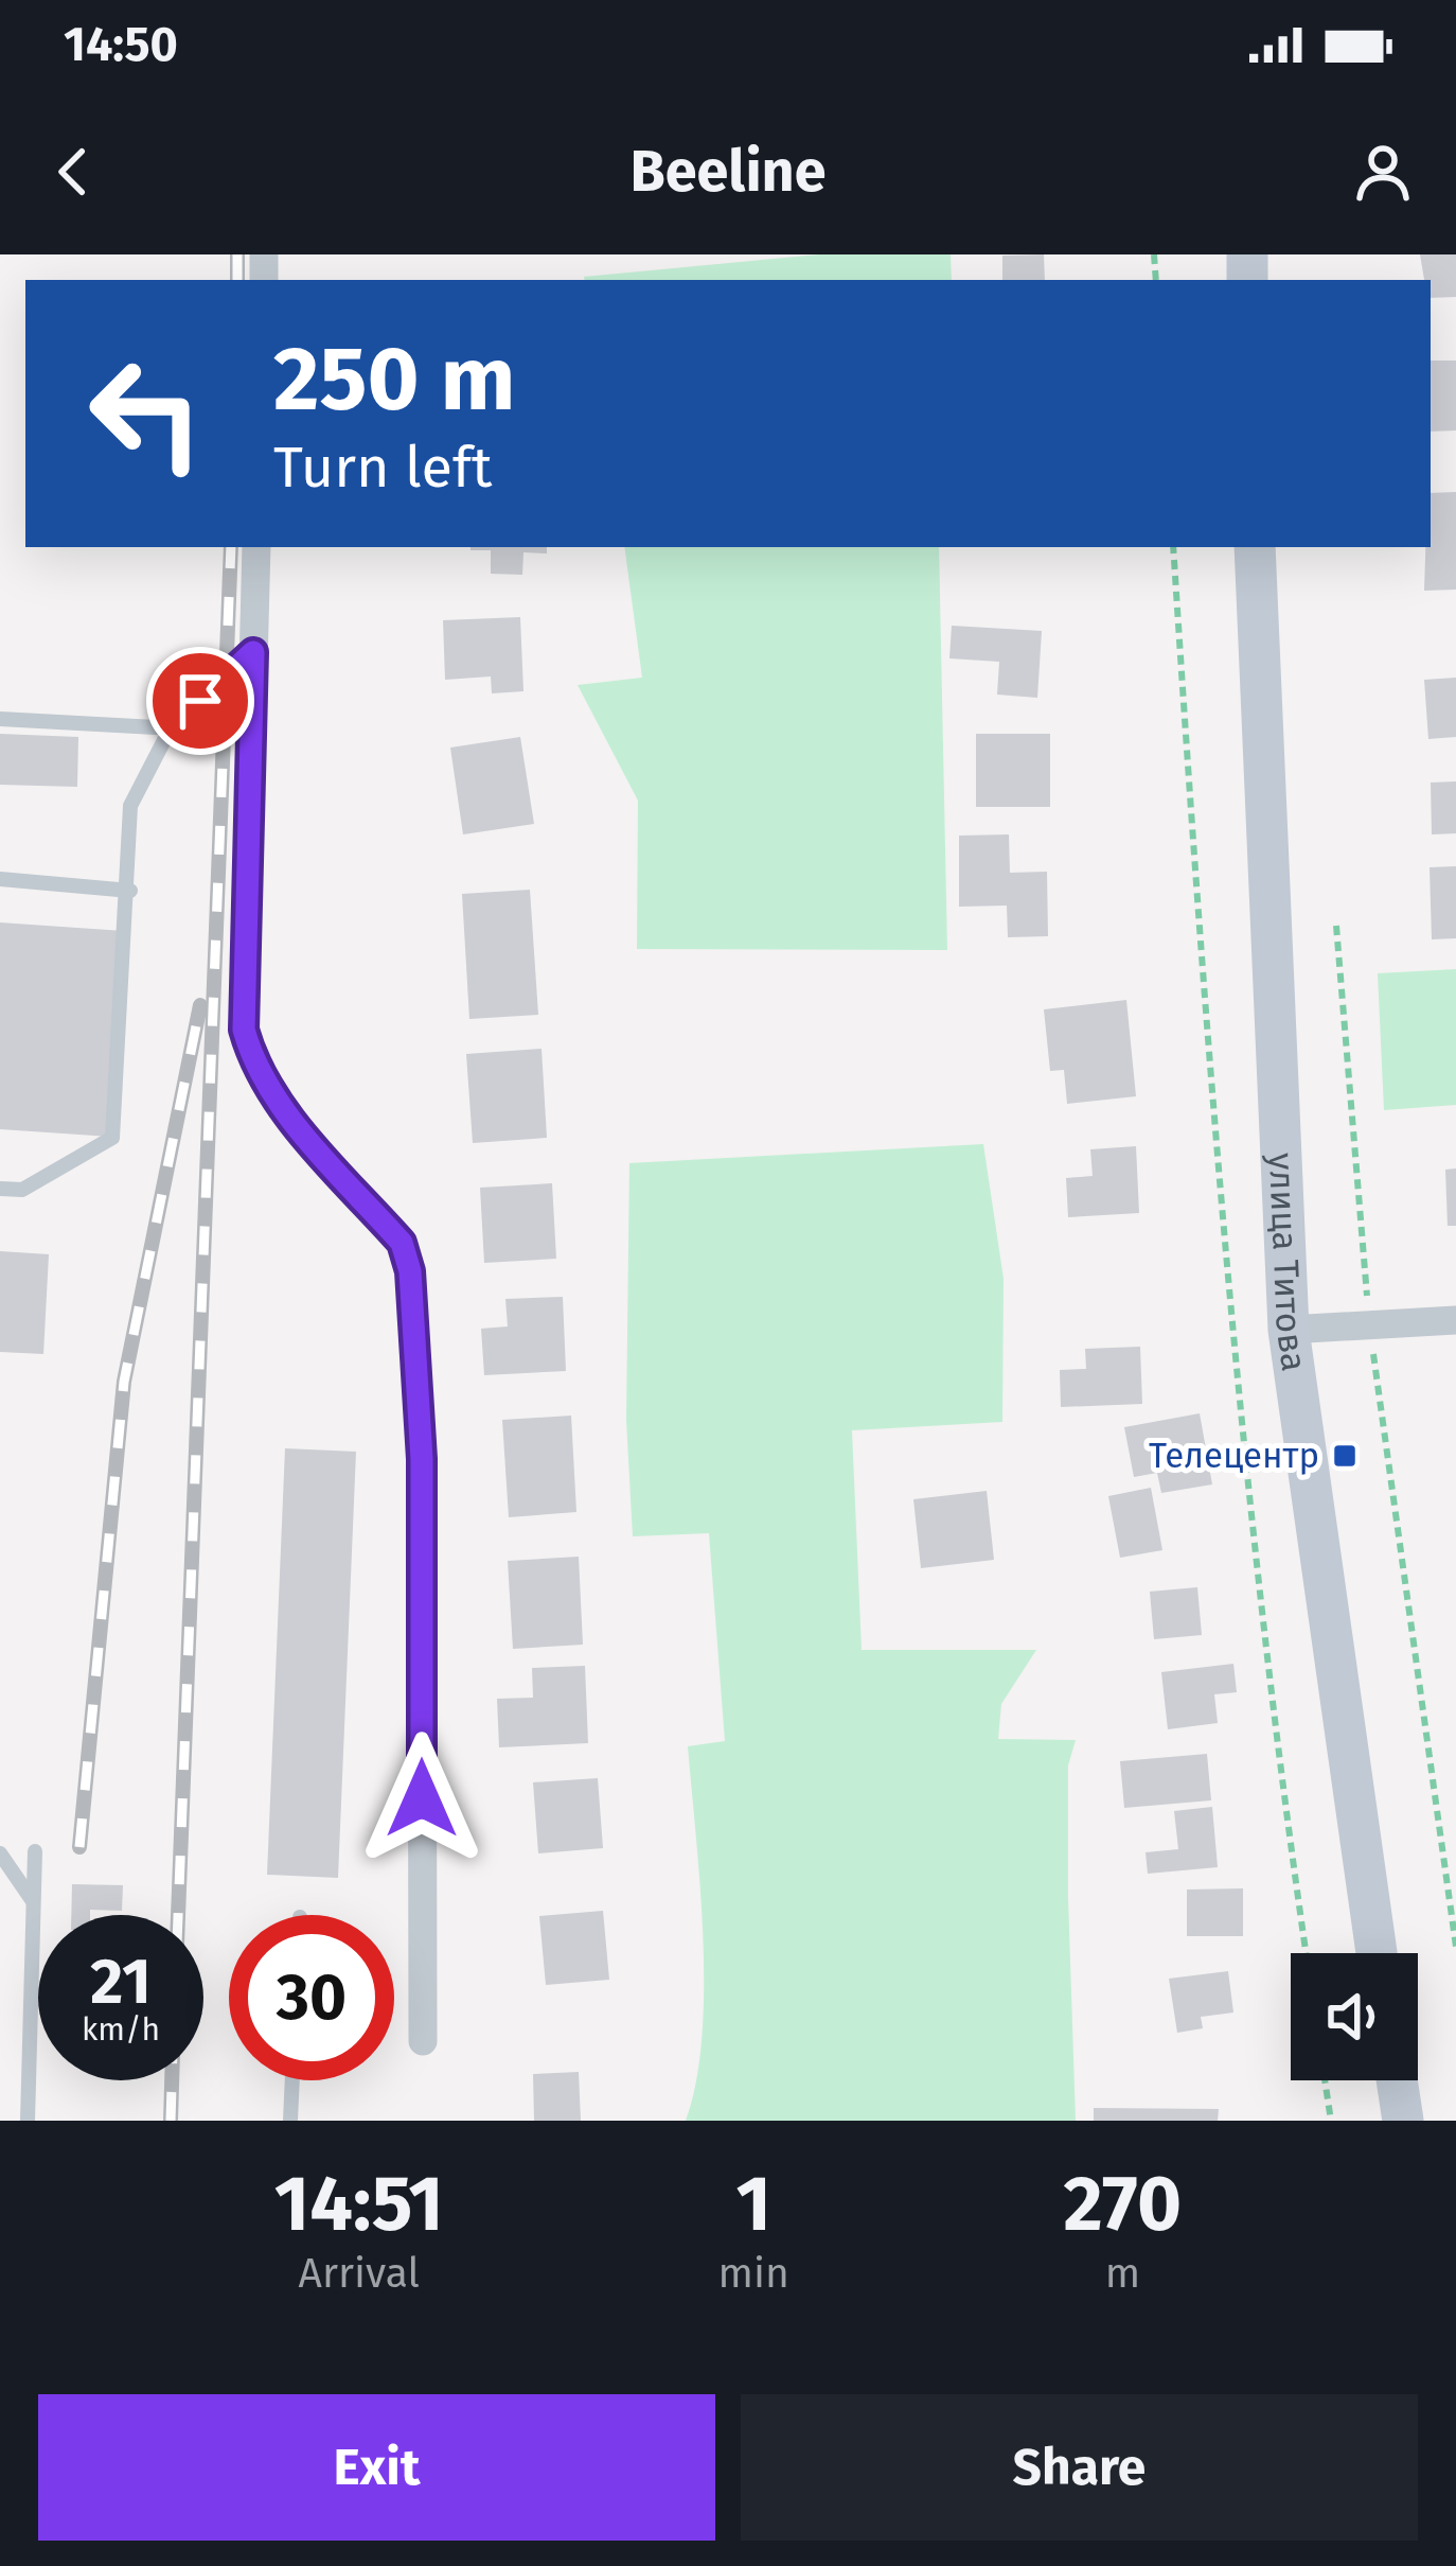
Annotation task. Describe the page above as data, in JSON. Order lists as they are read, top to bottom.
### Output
{
  "streets": {
    "main road": ["улица Титова"]
  },
  "places": {
    "transit": ["Телецентр"]
  },
  "page": {
    "status": "14:50",
    "header": "Beeline",
    "turn": ["250 m", "Turn left"],
    "speed": "21 km/h",
    "limit": "30",
    "eta": [
      "14:51",
      "Arrival",
      "1",
      "min",
      "270",
      "m"
    ],
    "buttons": ["Exit", "Share"]
  }
}
